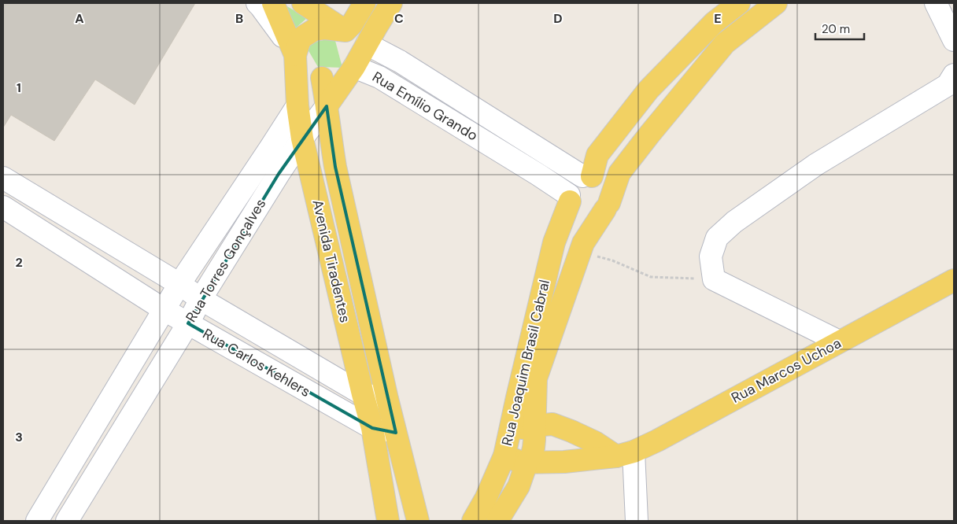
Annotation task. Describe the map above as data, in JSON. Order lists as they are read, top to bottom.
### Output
{
  "streets": {
    "main road": [
      "Rua Emílio Grando",
      "Rua Torres Gonçalves",
      "Avenida Tiradentes",
      "Rua Joaquim Brasil Cabral",
      "Rua Marcos Uchoa"
    ],
    "street": ["Rua Carlos Kehlers"]
  },
  "crossings": [
    ["Rua Emílio Grando", "Rua Torres Gonçalves"],
    ["Rua Emílio Grando", "Avenida Tiradentes"],
    ["Rua Emílio Grando", "Rua Joaquim Brasil Cabral"],
    ["Rua Torres Gonçalves", "Avenida Tiradentes"],
    ["Rua Torres Gonçalves", "Rua Carlos Kehlers"],
    ["Avenida Tiradentes", "Rua Carlos Kehlers"],
    ["Rua Joaquim Brasil Cabral", "Rua Marcos Uchoa"]
  ],
  "scale_bar": "20 m",
  "grid": {
    "columns": [
      "A",
      "B",
      "C",
      "D",
      "E"
    ],
    "rows": ["1", "2", "3"]
  }
}
